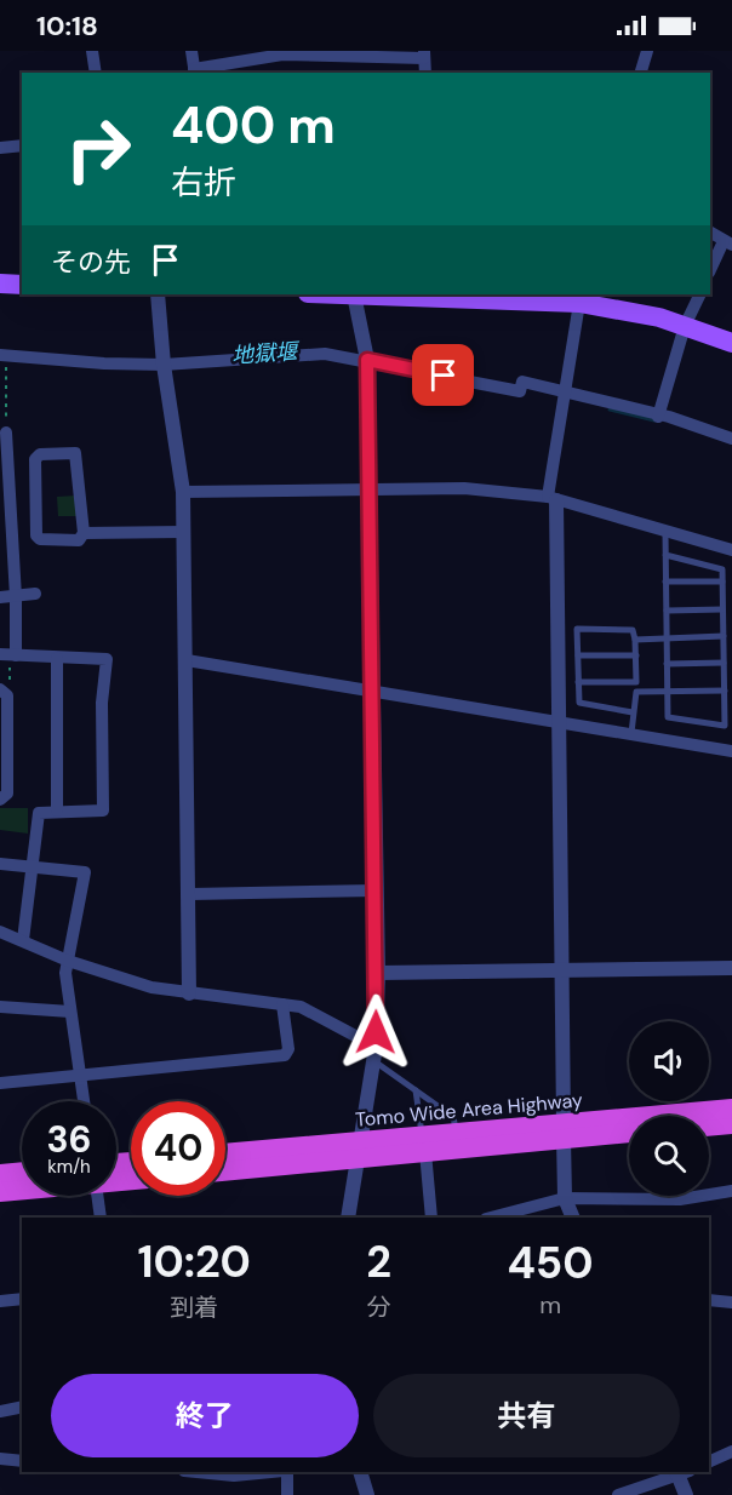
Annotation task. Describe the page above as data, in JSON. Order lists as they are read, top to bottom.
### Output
{
  "streets": {
    "highway": ["Tomo Wide Area Highway"]
  },
  "water": ["地獄堰"],
  "page": {
    "status": "10:18",
    "turn": ["400 m", "右折"],
    "then": "その先",
    "speed": "36 km/h",
    "limit": "40",
    "eta": [
      "10:20",
      "到着",
      "2",
      "分",
      "450",
      "m"
    ],
    "buttons": ["終了", "共有"]
  }
}
